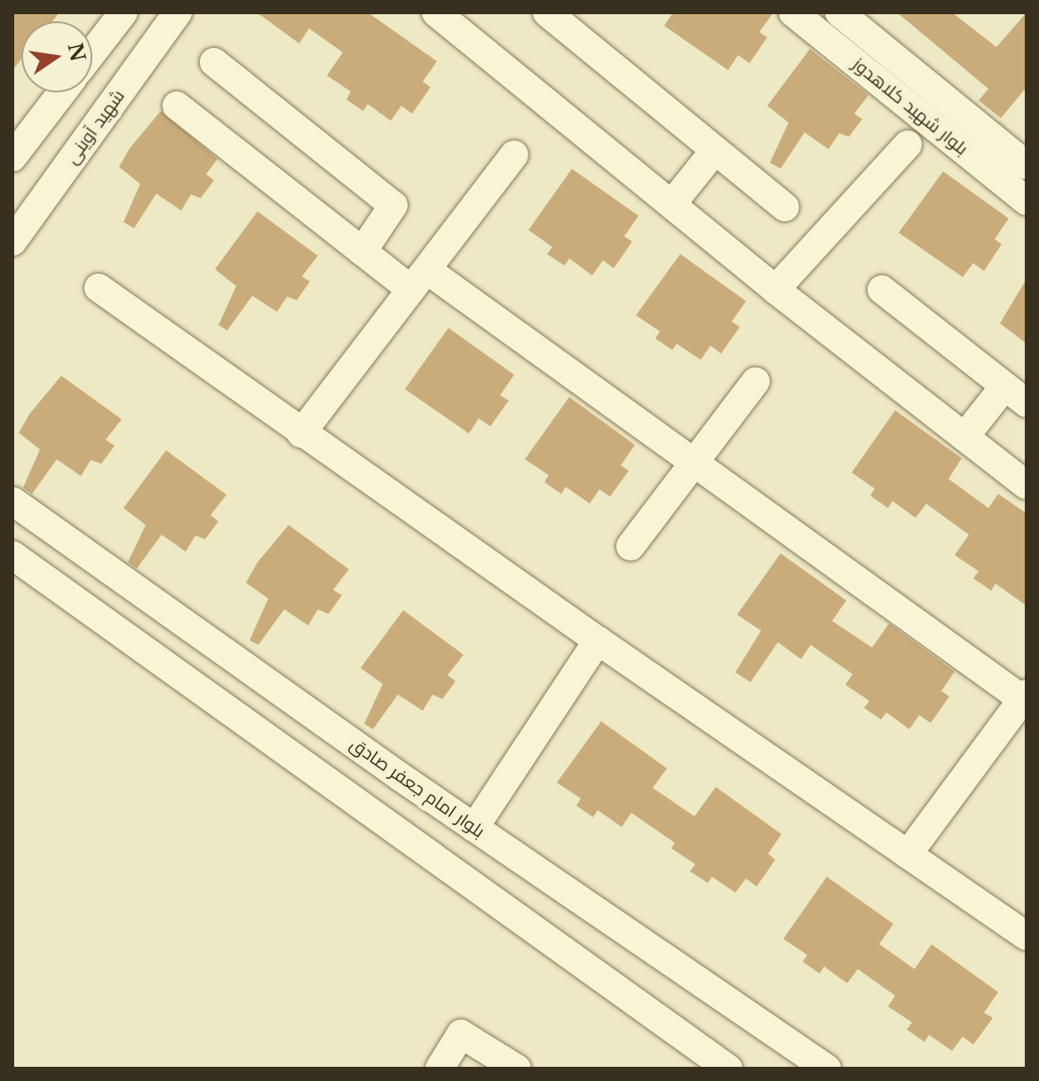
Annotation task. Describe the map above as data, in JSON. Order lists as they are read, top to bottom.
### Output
{
  "streets": {
    "street": ["بلوار شهید کلاهدوز", "شهید آوینی", "بلوار امام جعفر صادق"]
  },
  "north": "right"
}
